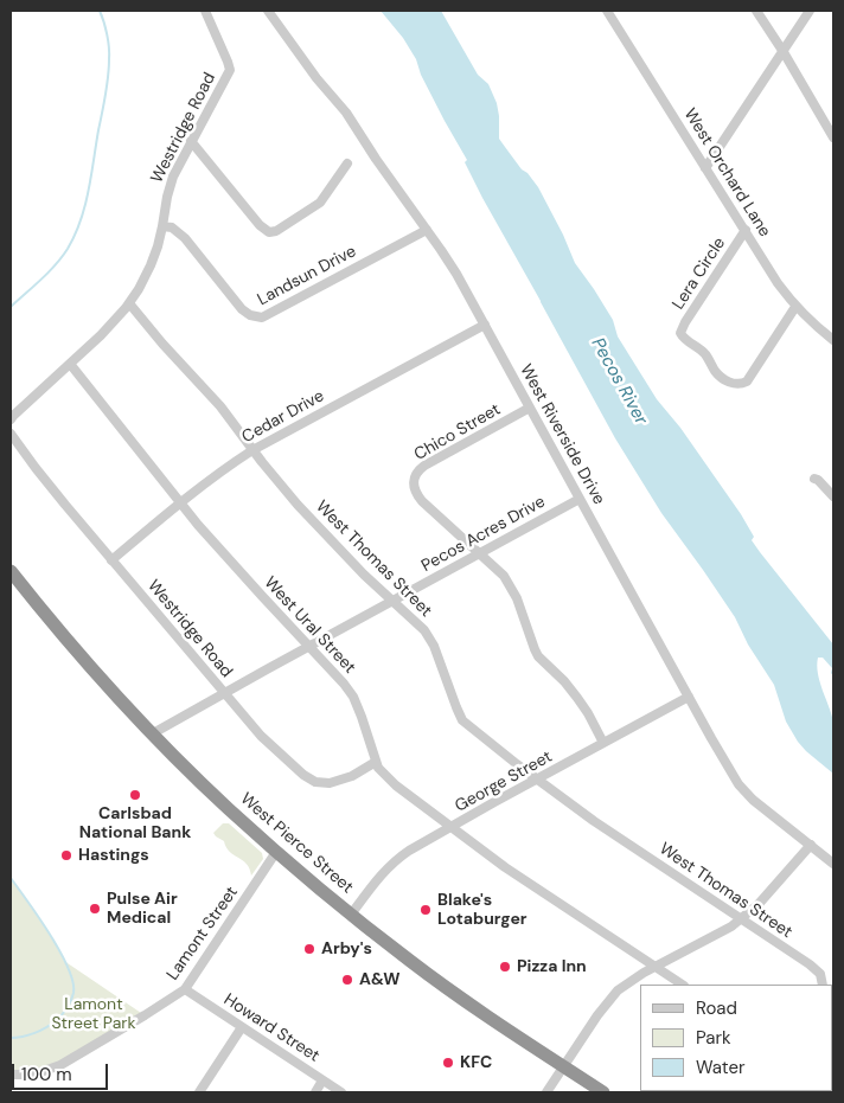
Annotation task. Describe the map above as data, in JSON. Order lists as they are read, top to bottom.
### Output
{
  "streets": {
    "highway": ["West Pierce Street"],
    "street": [
      "Westridge Road",
      "West Orchard Lane",
      "Lera Circle",
      "Landsun Drive",
      "Cedar Drive",
      "Chico Street",
      "West Riverside Drive",
      "Pecos Acres Drive",
      "West Thomas Street",
      "West Ural Street",
      "George Street",
      "Lamont Street",
      "Howard Street"
    ]
  },
  "crossings": [
    ["Westridge Road", "Landsun Drive"],
    ["Westridge Road", "Cedar Drive"],
    ["Westridge Road", "Pecos Acres Drive"],
    ["Westridge Road", "West Thomas Street"],
    ["Westridge Road", "West Ural Street"],
    ["West Orchard Lane", "Lera Circle"],
    ["Landsun Drive", "West Riverside Drive"],
    ["Cedar Drive", "West Riverside Drive"],
    ["Cedar Drive", "West Thomas Street"],
    ["Cedar Drive", "West Ural Street"],
    ["Chico Street", "West Riverside Drive"],
    ["Chico Street", "Pecos Acres Drive"],
    ["Chico Street", "George Street"],
    ["West Riverside Drive", "Pecos Acres Drive"],
    ["West Riverside Drive", "George Street"],
    ["Pecos Acres Drive", "West Thomas Street"],
    ["Pecos Acres Drive", "West Ural Street"],
    ["Pecos Acres Drive", "West Pierce Street"],
    ["West Thomas Street", "George Street"],
    ["West Ural Street", "George Street"],
    ["George Street", "West Pierce Street"],
    ["West Pierce Street", "Lamont Street"],
    ["Lamont Street", "Howard Street"]
  ],
  "water": ["Pecos River"],
  "parks": ["Lamont Street Park"],
  "places": [
    "Carlsbad National Bank",
    "Hastings",
    "Pulse Air Medical",
    "Blake's Lotaburger",
    "Arby's",
    "Pizza Inn",
    "A&W",
    "KFC"
  ],
  "legend": ["Road", "Park", "Water"],
  "scale_bar": "100 m"
}
